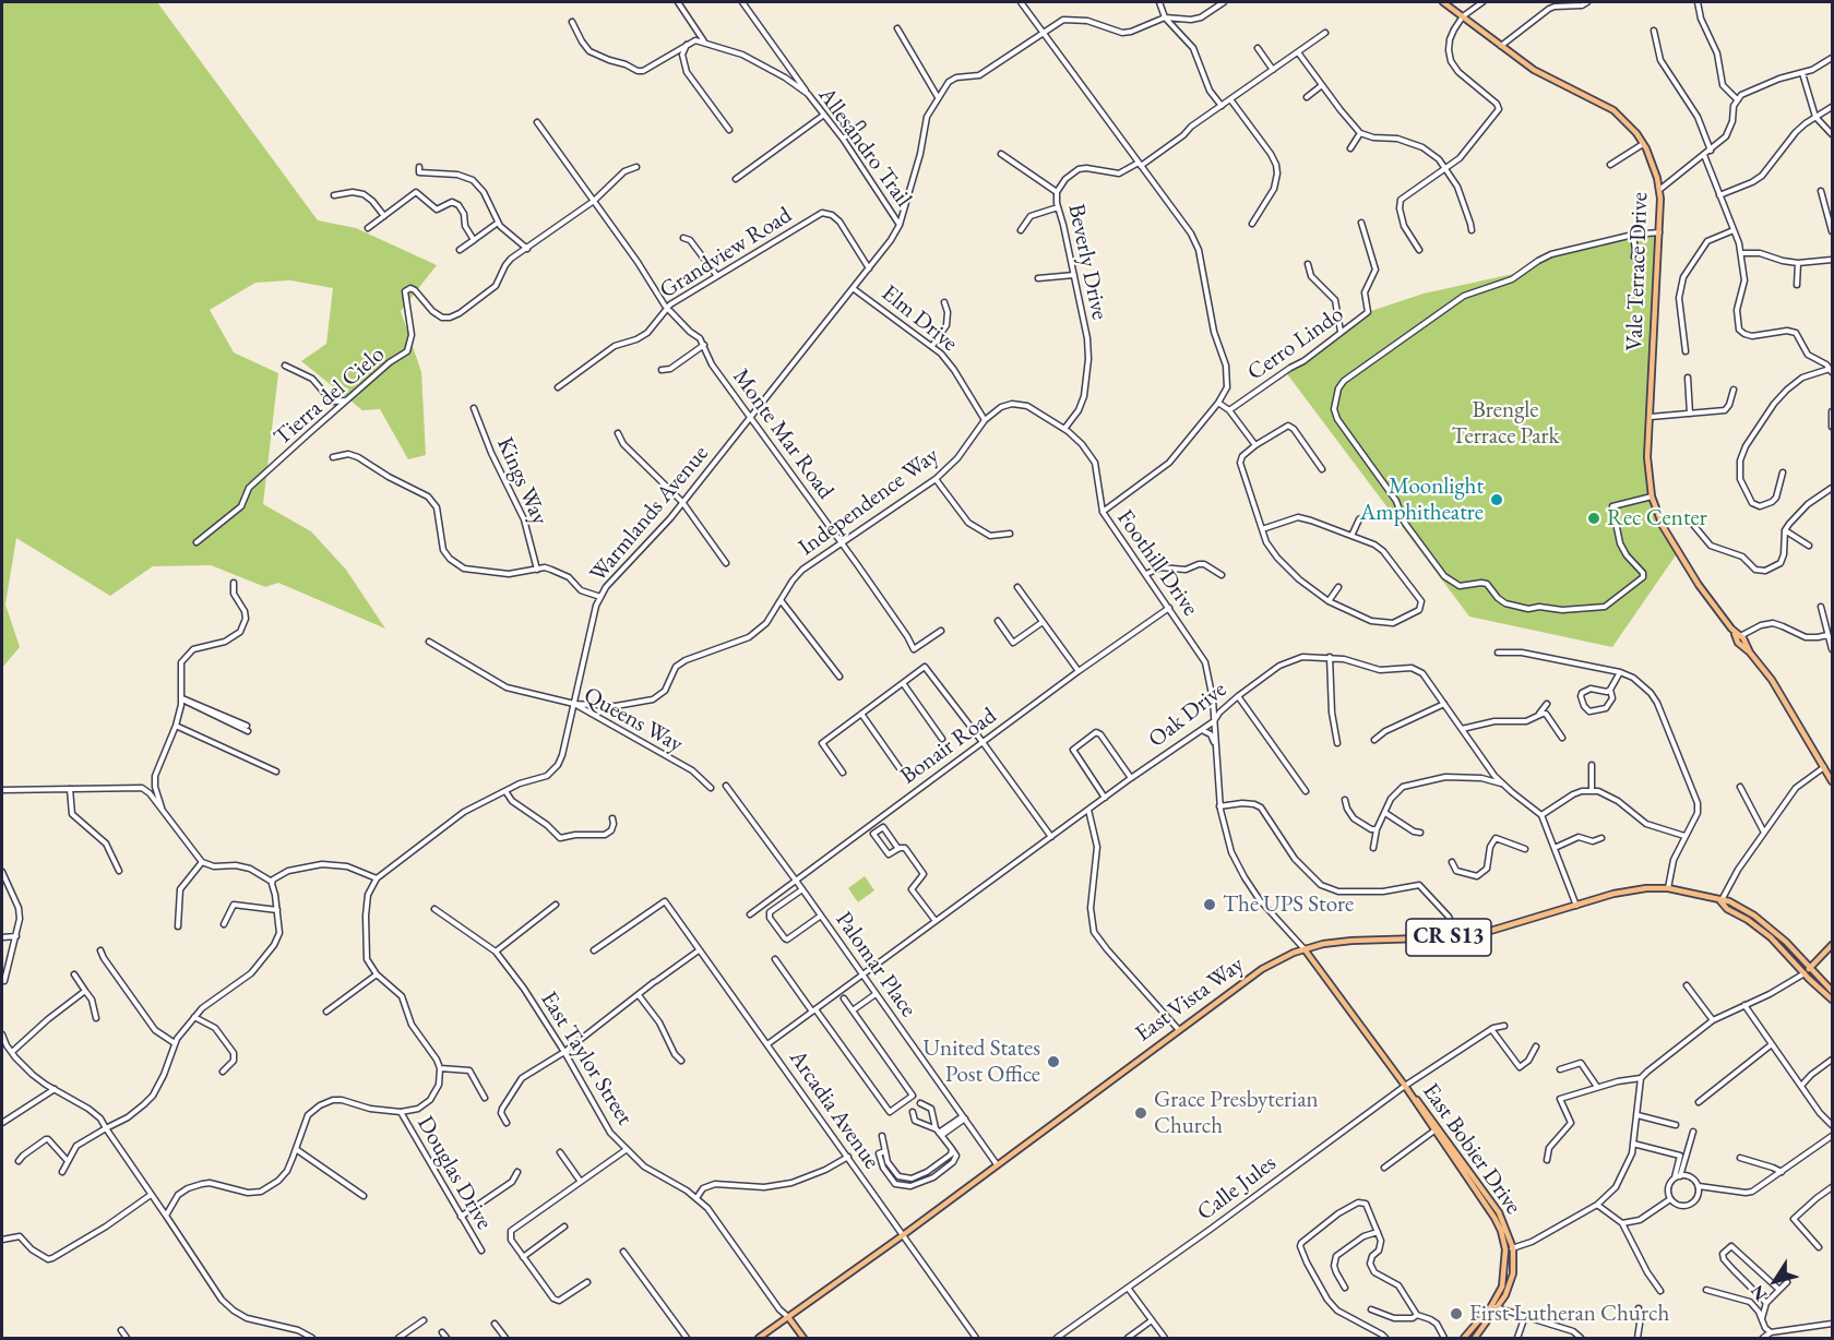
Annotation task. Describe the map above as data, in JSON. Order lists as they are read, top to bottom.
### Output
{
  "streets": {
    "main road": [
      "Vale Terrace Drive",
      "CR S13",
      "East Vista Way",
      "East Bobier Drive"
    ],
    "street": [
      "Allesandro Trail",
      "Grandview Road",
      "Beverly Drive",
      "Elm Drive",
      "Cerro Lindo",
      "Tierra del Cielo",
      "Monte Mar Road",
      "Kings Way",
      "Independence Way",
      "Warmlands Avenue",
      "Foothill Drive",
      "Oak Drive",
      "Queens Way",
      "Bonair Road",
      "Palomar Place",
      "East Taylor Street",
      "Arcadia Avenue",
      "Douglas Drive",
      "Calle Jules"
    ]
  },
  "crossings": [
    ["Allesandro Trail", "Warmlands Avenue"],
    ["Grandview Road", "Monte Mar Road"],
    ["Grandview Road", "Warmlands Avenue"],
    ["Beverly Drive", "Foothill Drive"],
    ["Elm Drive", "Independence Way"],
    ["Elm Drive", "Warmlands Avenue"],
    ["Tierra del Cielo", "Monte Mar Road"],
    ["Monte Mar Road", "Independence Way"],
    ["Monte Mar Road", "Warmlands Avenue"],
    ["Independence Way", "Warmlands Avenue"],
    ["Independence Way", "Queens Way"],
    ["Warmlands Avenue", "Foothill Drive"],
    ["Warmlands Avenue", "Queens Way"],
    ["Foothill Drive", "Oak Drive"],
    ["Foothill Drive", "Bonair Road"],
    ["Foothill Drive", "East Vista Way"],
    ["Foothill Drive", "East Bobier Drive"],
    ["Oak Drive", "Palomar Place"],
    ["Oak Drive", "East Vista Way"],
    ["Oak Drive", "Arcadia Avenue"],
    ["Bonair Road", "Palomar Place"],
    ["Palomar Place", "East Vista Way"],
    ["East Vista Way", "East Taylor Street"],
    ["East Vista Way", "Arcadia Avenue"],
    ["East Vista Way", "East Bobier Drive"],
    ["East Bobier Drive", "Calle Jules"]
  ],
  "parks": ["Brengle Terrace Park"],
  "places": [
    "Moonlight Amphitheatre",
    "Rec Center",
    "The UPS Store",
    "United States Post Office",
    "Grace Presbyterian Church",
    "First Lutheran Church"
  ],
  "north": "bottom left"
}
